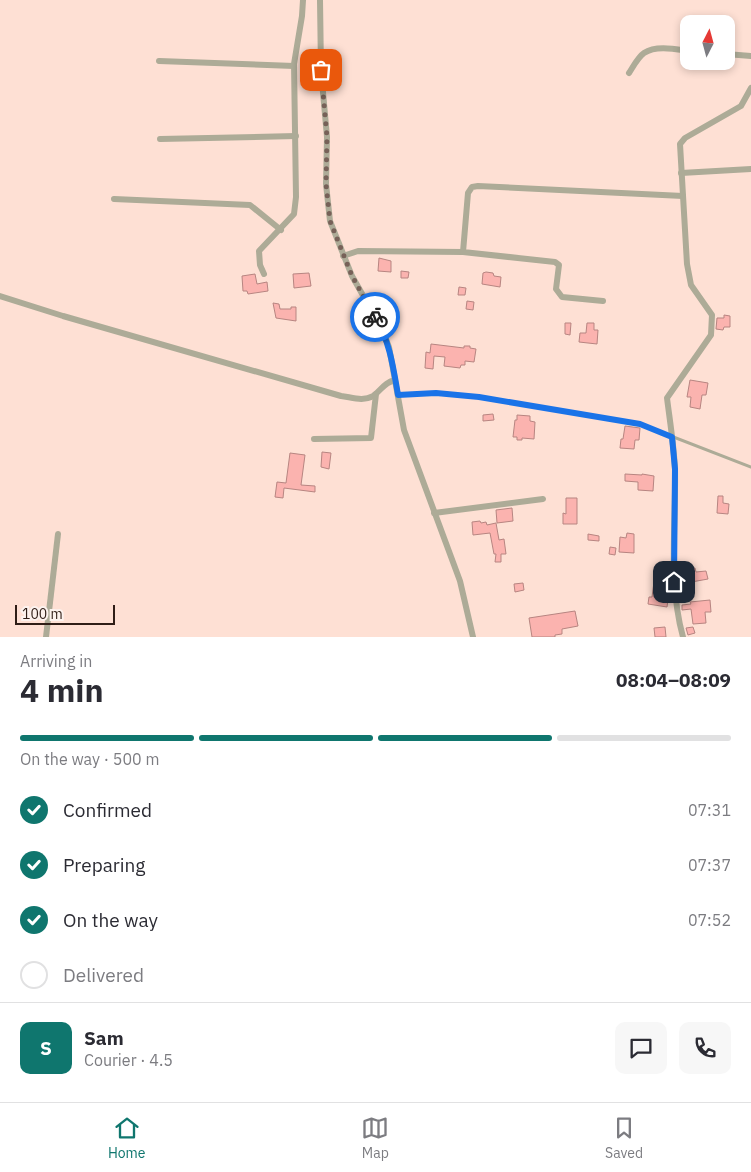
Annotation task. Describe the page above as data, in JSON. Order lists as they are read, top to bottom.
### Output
{
  "scale_bar": "100 m",
  "north": "top",
  "page": {
    "scale": "100 m",
    "heading": ["4 min", "Arriving in", "08:04–08:09"],
    "panel": ["Sam", "Courier · 4.5"],
    "bar": "On the way · 500 m",
    "list": [
      ["Confirmed", "07:31"],
      ["Preparing", "07:37"],
      ["On the way", "07:52"],
      "Delivered"
    ],
    "round": "S",
    "tabs": ["Home", "Map", "Saved"]
  }
}
